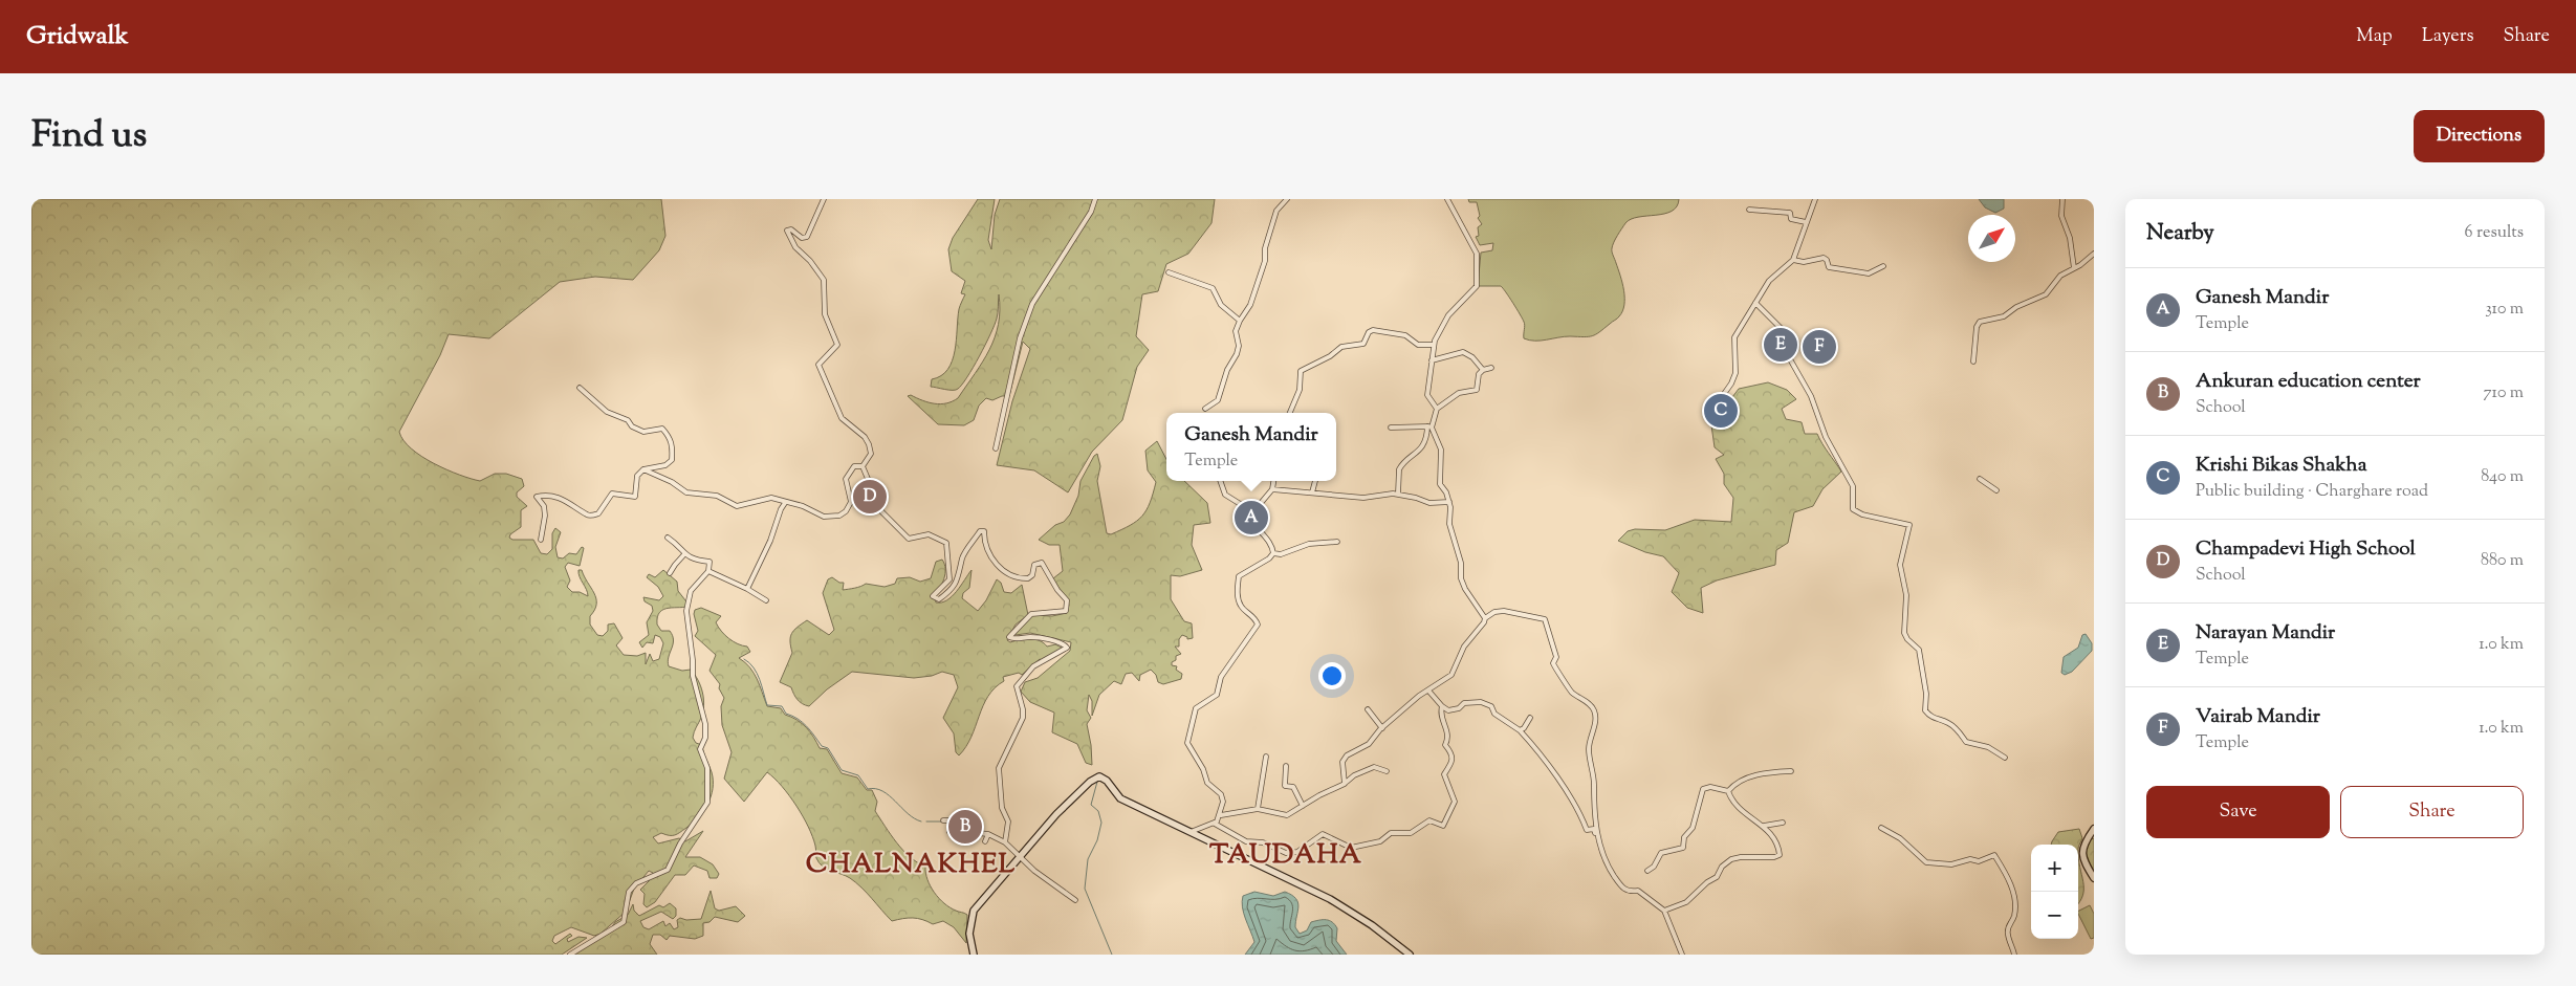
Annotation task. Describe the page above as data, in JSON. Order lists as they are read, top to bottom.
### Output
{
  "districts": ["TAUDAHA", "CHALNAKHEL"],
  "north": "top right",
  "page": {
    "header": "Gridwalk",
    "nav": ["Map", "Layers", "Share"],
    "title": "Find us",
    "buttons": [
      "Directions",
      ["Save", "Share"]
    ],
    "heading": ["Nearby", "6 results"],
    "list": [
      {
        "mark": "A",
        "name": "Ganesh Mandir",
        "note": "Temple",
        "value": "310 m"
      },
      {
        "mark": "B",
        "name": "Ankuran education center",
        "note": "School",
        "value": "710 m"
      },
      {
        "mark": "C",
        "name": "Krishi Bikas Shakha",
        "note": "Public building · Charghare road",
        "value": "840 m"
      },
      {
        "mark": "D",
        "name": "Champadevi High School",
        "note": "School",
        "value": "880 m"
      },
      {
        "mark": "E",
        "name": "Narayan Mandir",
        "note": "Temple",
        "value": "1.0 km"
      },
      {
        "mark": "F",
        "name": "Vairab Mandir",
        "note": "Temple",
        "value": "1.0 km"
      }
    ],
    "pins": [
      "E",
      "F",
      "C",
      "D",
      "A",
      "B"
    ],
    "popup": ["Ganesh Mandir", "Temple"],
    "map_buttons": ["+", "−"]
  }
}
